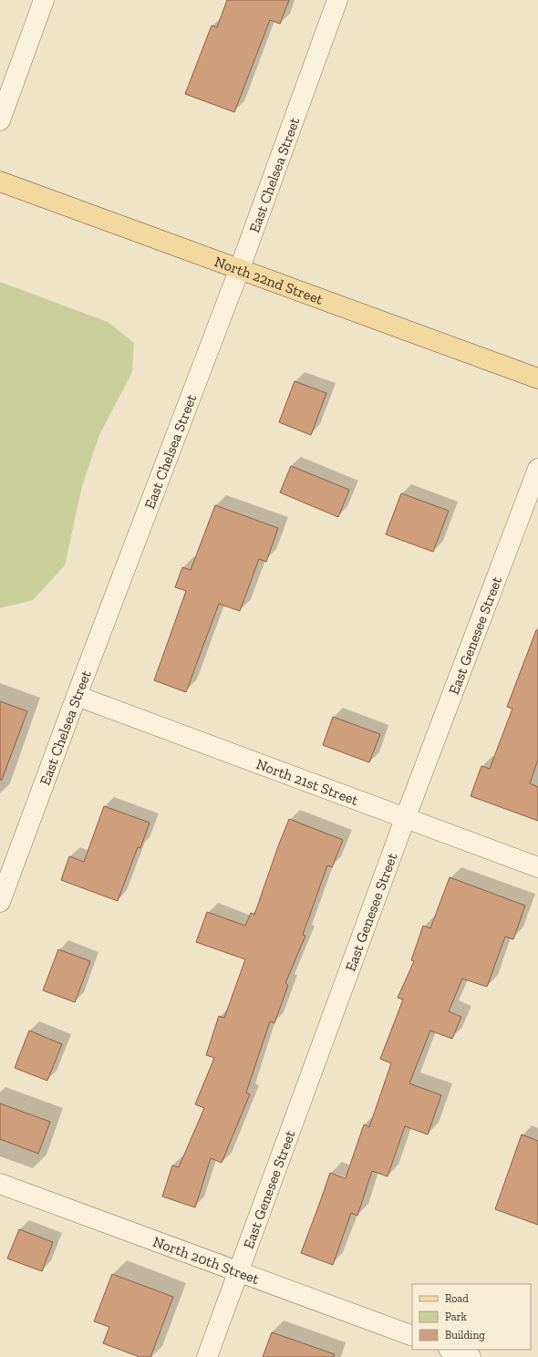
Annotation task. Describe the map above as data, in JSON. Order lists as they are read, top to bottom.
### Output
{
  "streets": {
    "main road": ["North 22nd Street"],
    "street": [
      "East Chelsea Street",
      "East Genesee Street",
      "North 21st Street",
      "North 20th Street"
    ]
  },
  "crossings": [
    ["East Chelsea Street", "North 22nd Street"],
    ["East Chelsea Street", "North 21st Street"],
    ["East Genesee Street", "North 21st Street"],
    ["East Genesee Street", "North 20th Street"]
  ],
  "legend": ["Road", "Park", "Building"]
}
